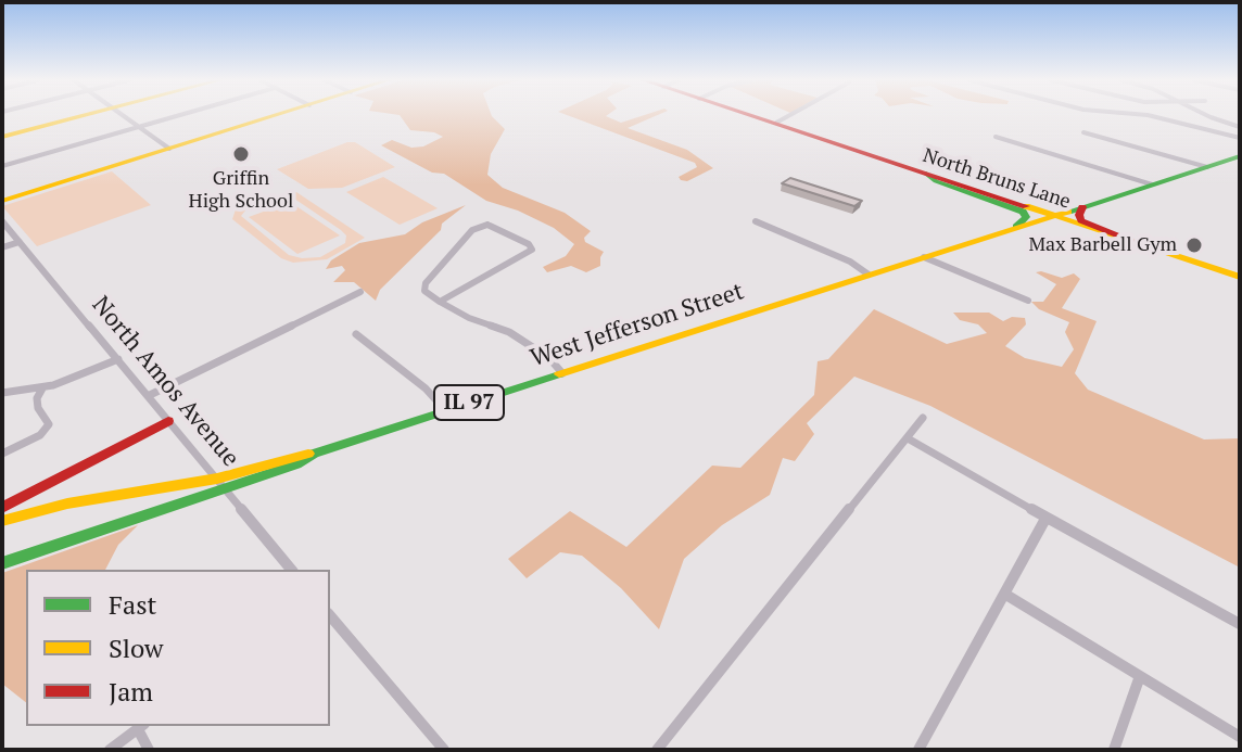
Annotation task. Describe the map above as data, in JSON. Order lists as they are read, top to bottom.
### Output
{
  "streets": {
    "main road": ["North Bruns Lane", "West Jefferson Street", "IL 97"],
    "street": ["North Amos Avenue"]
  },
  "crossings": [
    ["North Bruns Lane", "West Jefferson Street"],
    ["West Jefferson Street", "North Amos Avenue"],
    ["West Jefferson Street", "IL 97"],
    ["North Amos Avenue", "IL 97"]
  ],
  "places": ["Griffin High School", "Max Barbell Gym"],
  "legend": ["Fast", "Slow", "Jam"]
}
